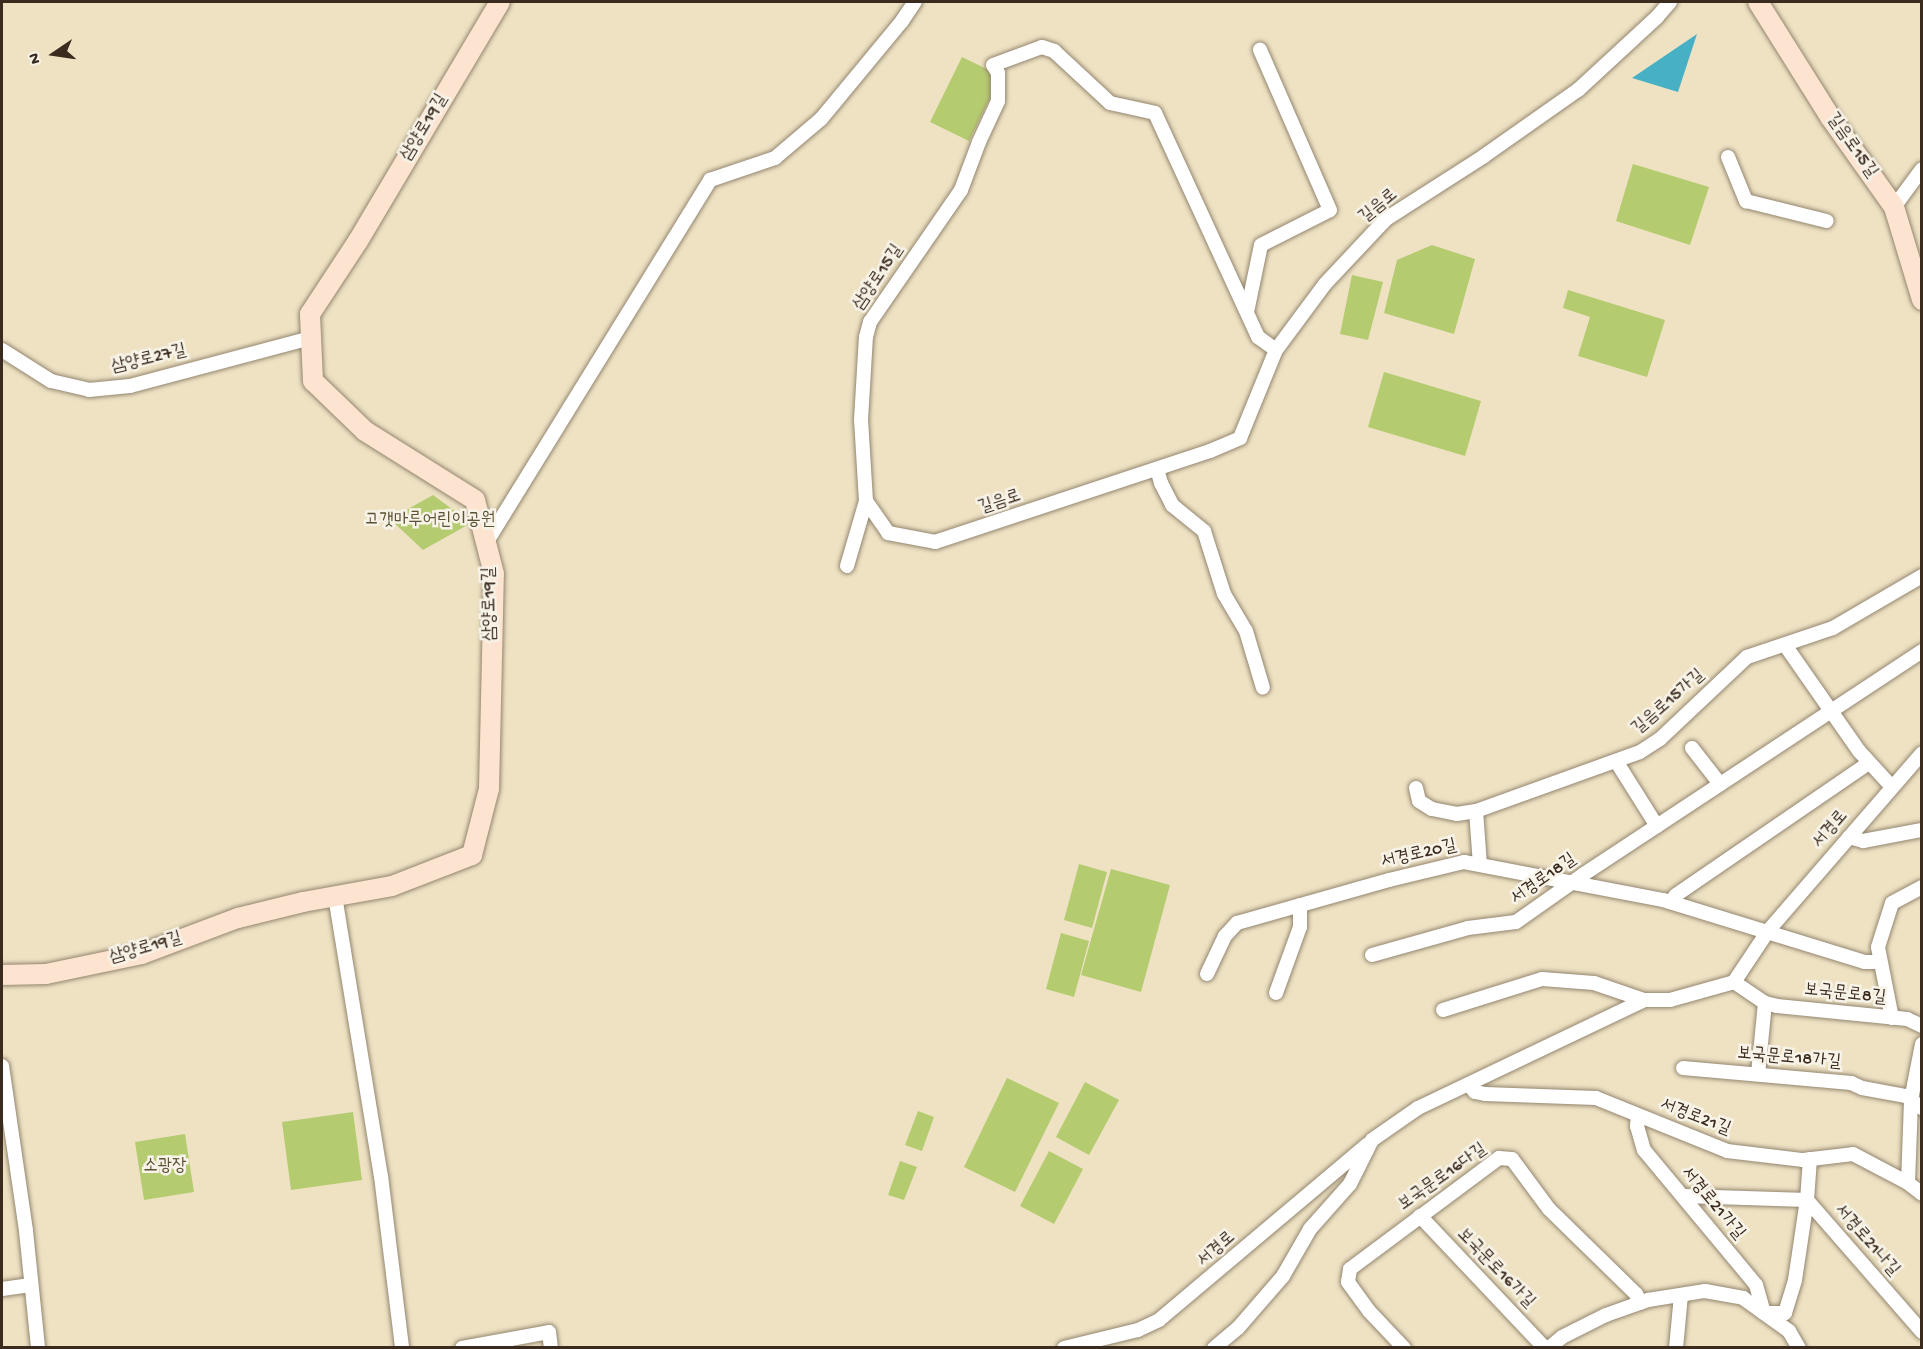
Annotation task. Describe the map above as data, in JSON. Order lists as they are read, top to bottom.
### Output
{
  "streets": {
    "street": [
      "삼양로19길",
      "길음로15길",
      "길음로",
      "삼양로15길",
      "삼양로27길",
      "길음로15가길",
      "서경로",
      "서경로20길",
      "서경로18길",
      "보국문로8길",
      "보국문로18가길",
      "서경로21길",
      "보국문로16다길",
      "서경로21가길",
      "서경로21나길",
      "보국문로16가길"
    ]
  },
  "crossings": [
    ["삼양로19길", "삼양로27길"],
    ["길음로", "삼양로15길"],
    ["서경로", "서경로20길"],
    ["서경로", "보국문로8길"],
    ["서경로", "서경로21길"],
    ["서경로20길", "서경로18길"],
    ["서경로21길", "서경로21가길"],
    ["서경로21길", "서경로21나길"],
    ["보국문로16다길", "보국문로16가길"],
    ["서경로21가길", "서경로21나길"],
    ["서경로21가길", "보국문로16가길"]
  ],
  "parks": ["고갯마루어린이공원", "소광장"],
  "north": "left"
}
